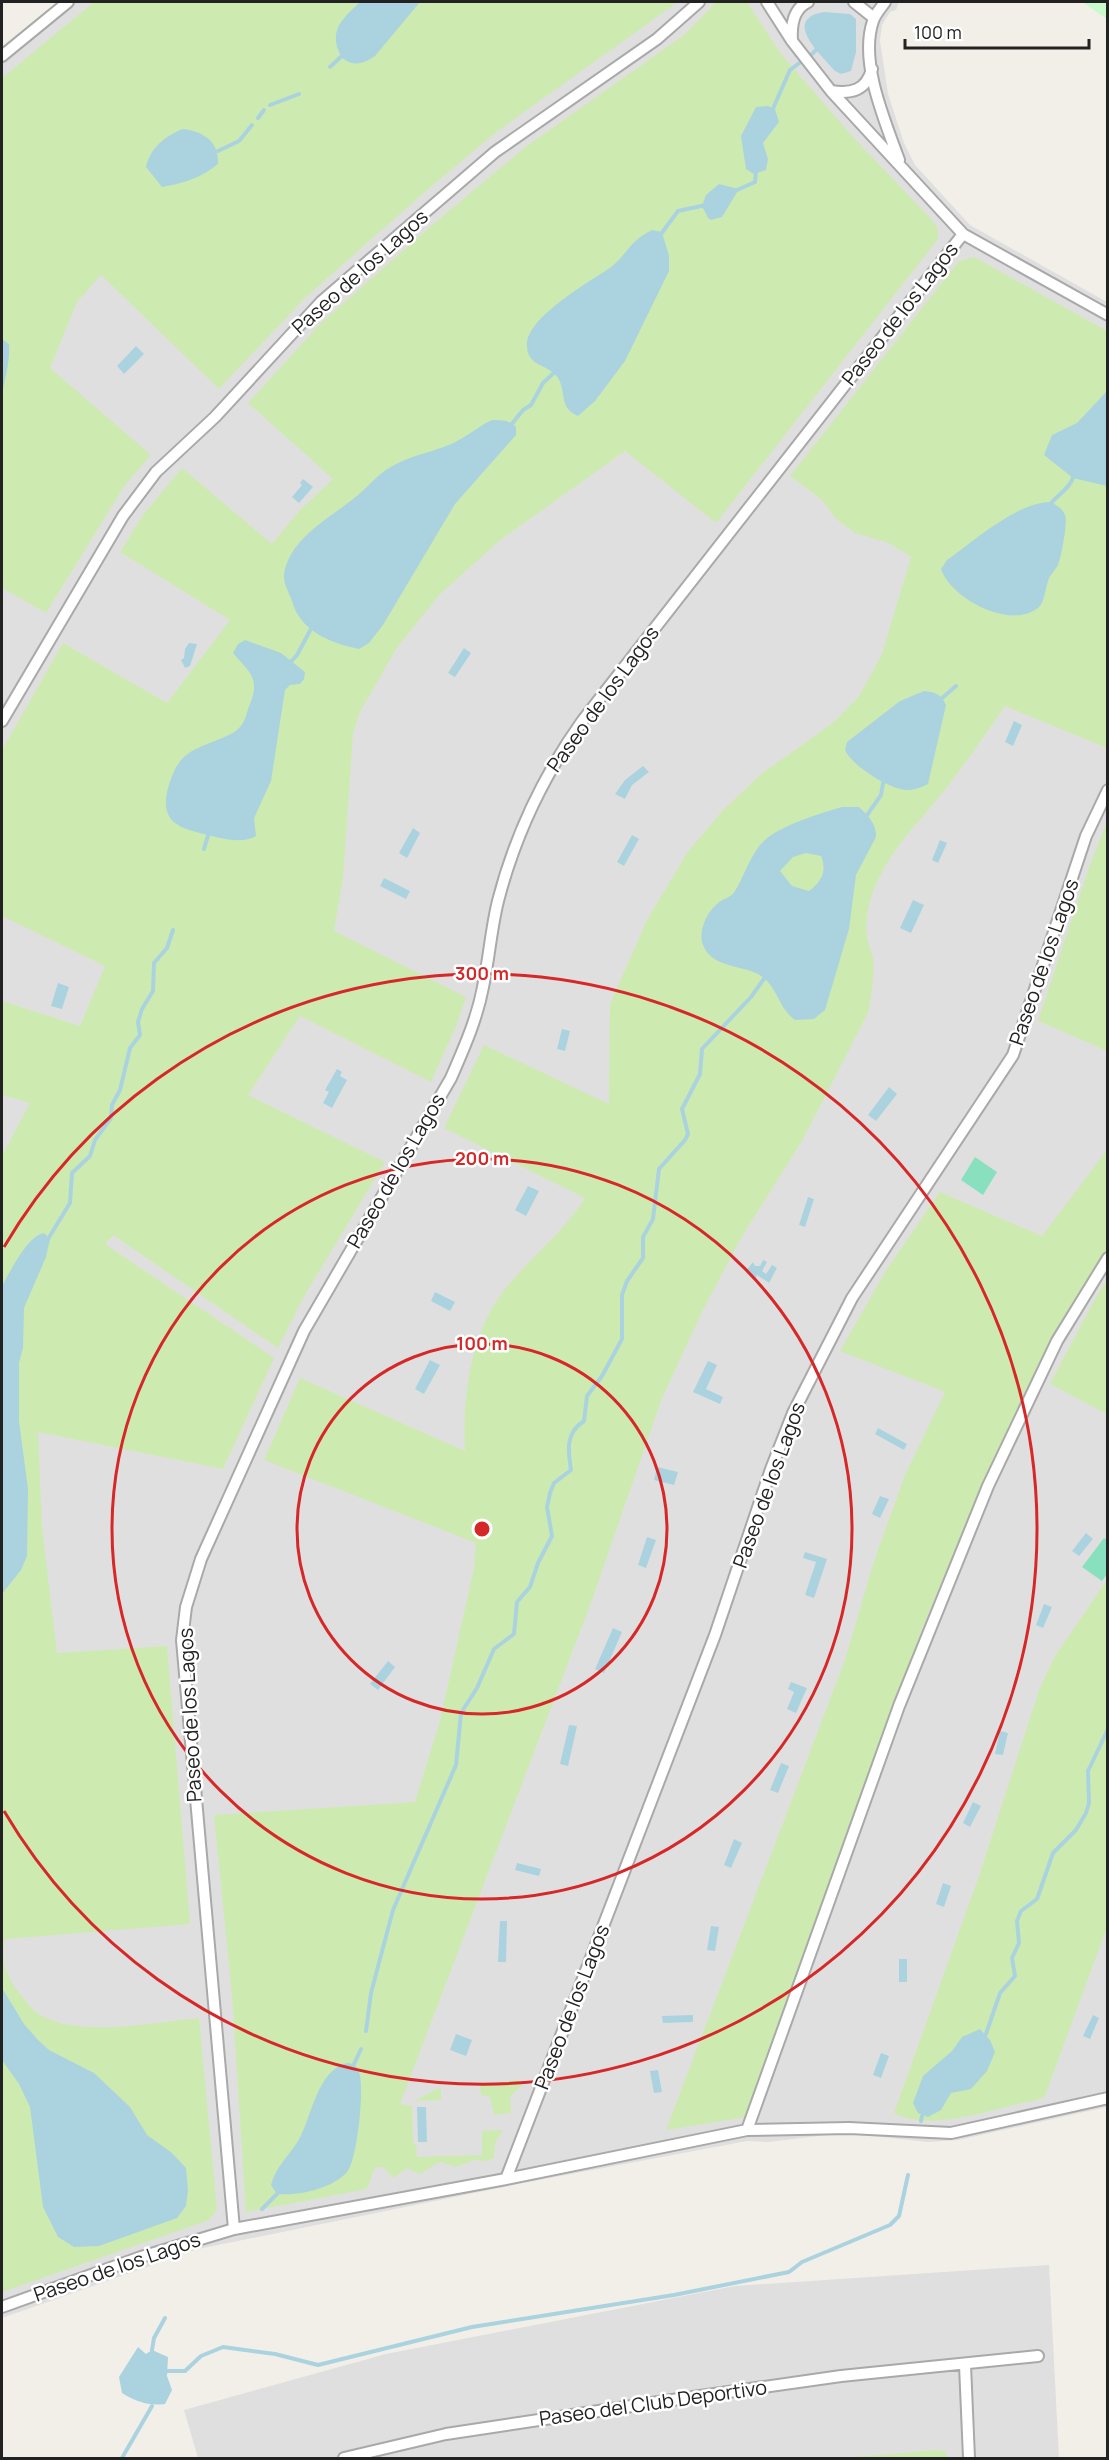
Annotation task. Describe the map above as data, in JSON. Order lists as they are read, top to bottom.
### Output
{
  "streets": {
    "street": ["Paseo de los Lagos", "Paseo del Club Deportivo"]
  },
  "scale_bar": "100 m",
  "rings": ["300 m", "200 m", "100 m"]
}
